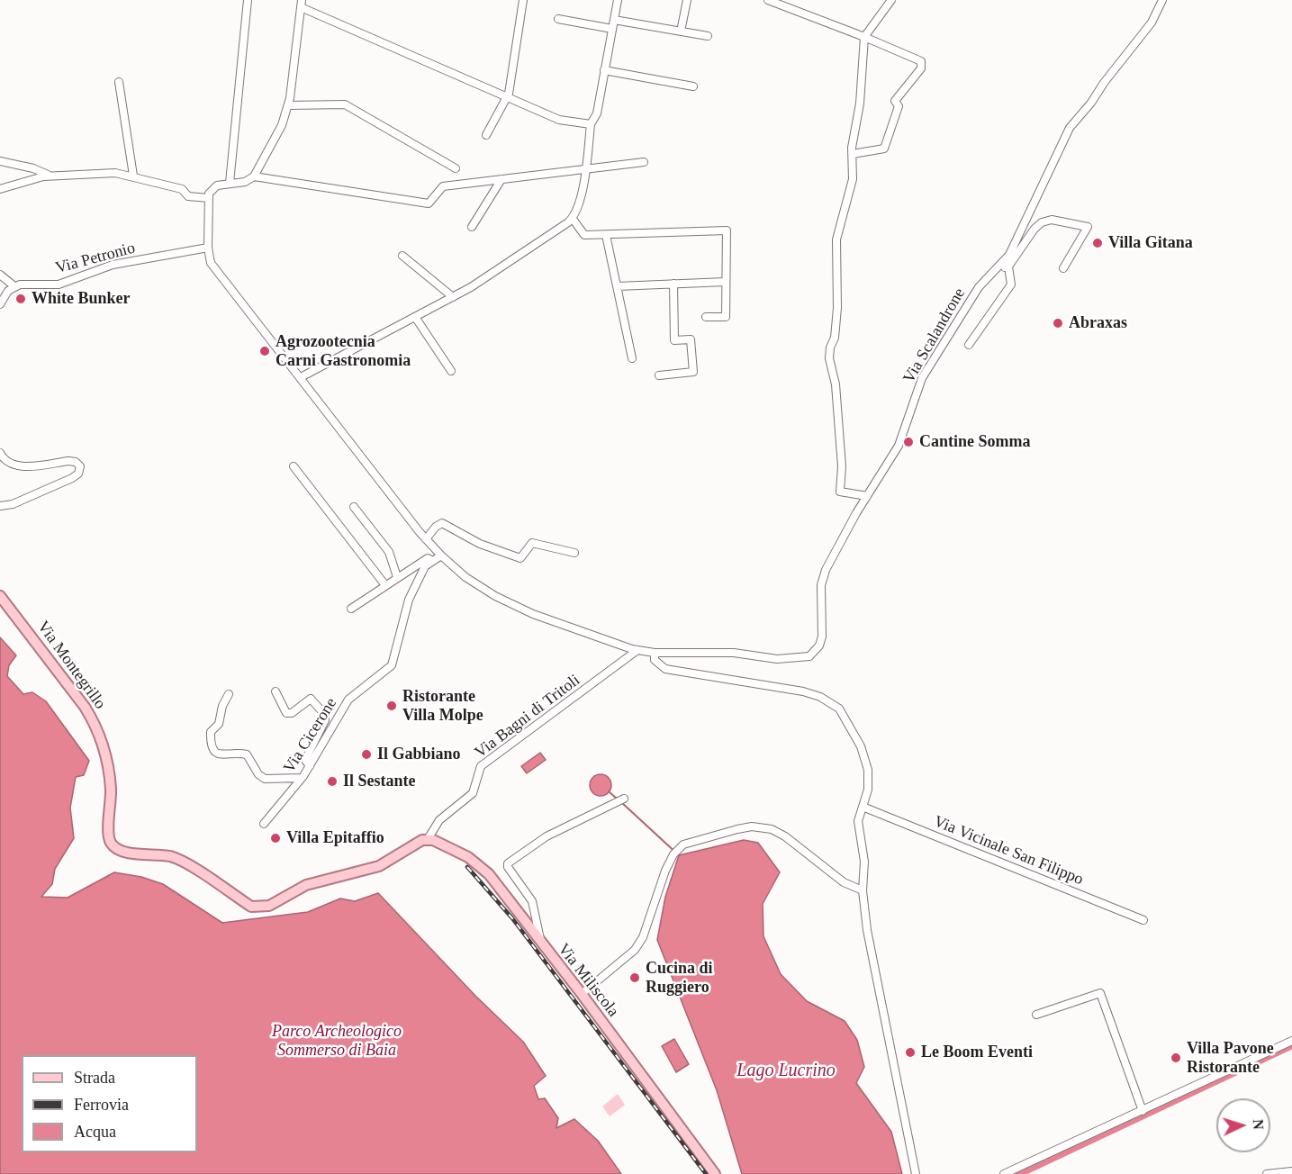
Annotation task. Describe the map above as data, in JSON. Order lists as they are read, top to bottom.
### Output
{
  "streets": {
    "main road": ["Via Montegrillo", "Via Miliscola"],
    "street": [
      "Via Petronio",
      "Via Scalandrone",
      "Via Bagni di Tritoli",
      "Via Cicerone",
      "Via Vicinale San Filippo"
    ]
  },
  "crossings": [
    ["Via Montegrillo", "Via Bagni di Tritoli"],
    ["Via Montegrillo", "Via Miliscola"],
    ["Via Bagni di Tritoli", "Via Miliscola"]
  ],
  "water": ["Lago Lucrino"],
  "parks": ["Parco Archeologico Sommerso di Baia"],
  "places": [
    "Villa Gitana",
    "White Bunker",
    "Abraxas",
    "Agrozootecnia Carni Gastronomia",
    "Cantine Somma",
    "Ristorante Villa Molpe",
    "Il Gabbiano",
    "Il Sestante",
    "Villa Epitaffio",
    "Cucina di Ruggiero",
    "Le Boom Eventi",
    "Villa Pavone Ristorante"
  ],
  "legend": ["Strada", "Ferrovia", "Acqua"],
  "north": "right"
}
